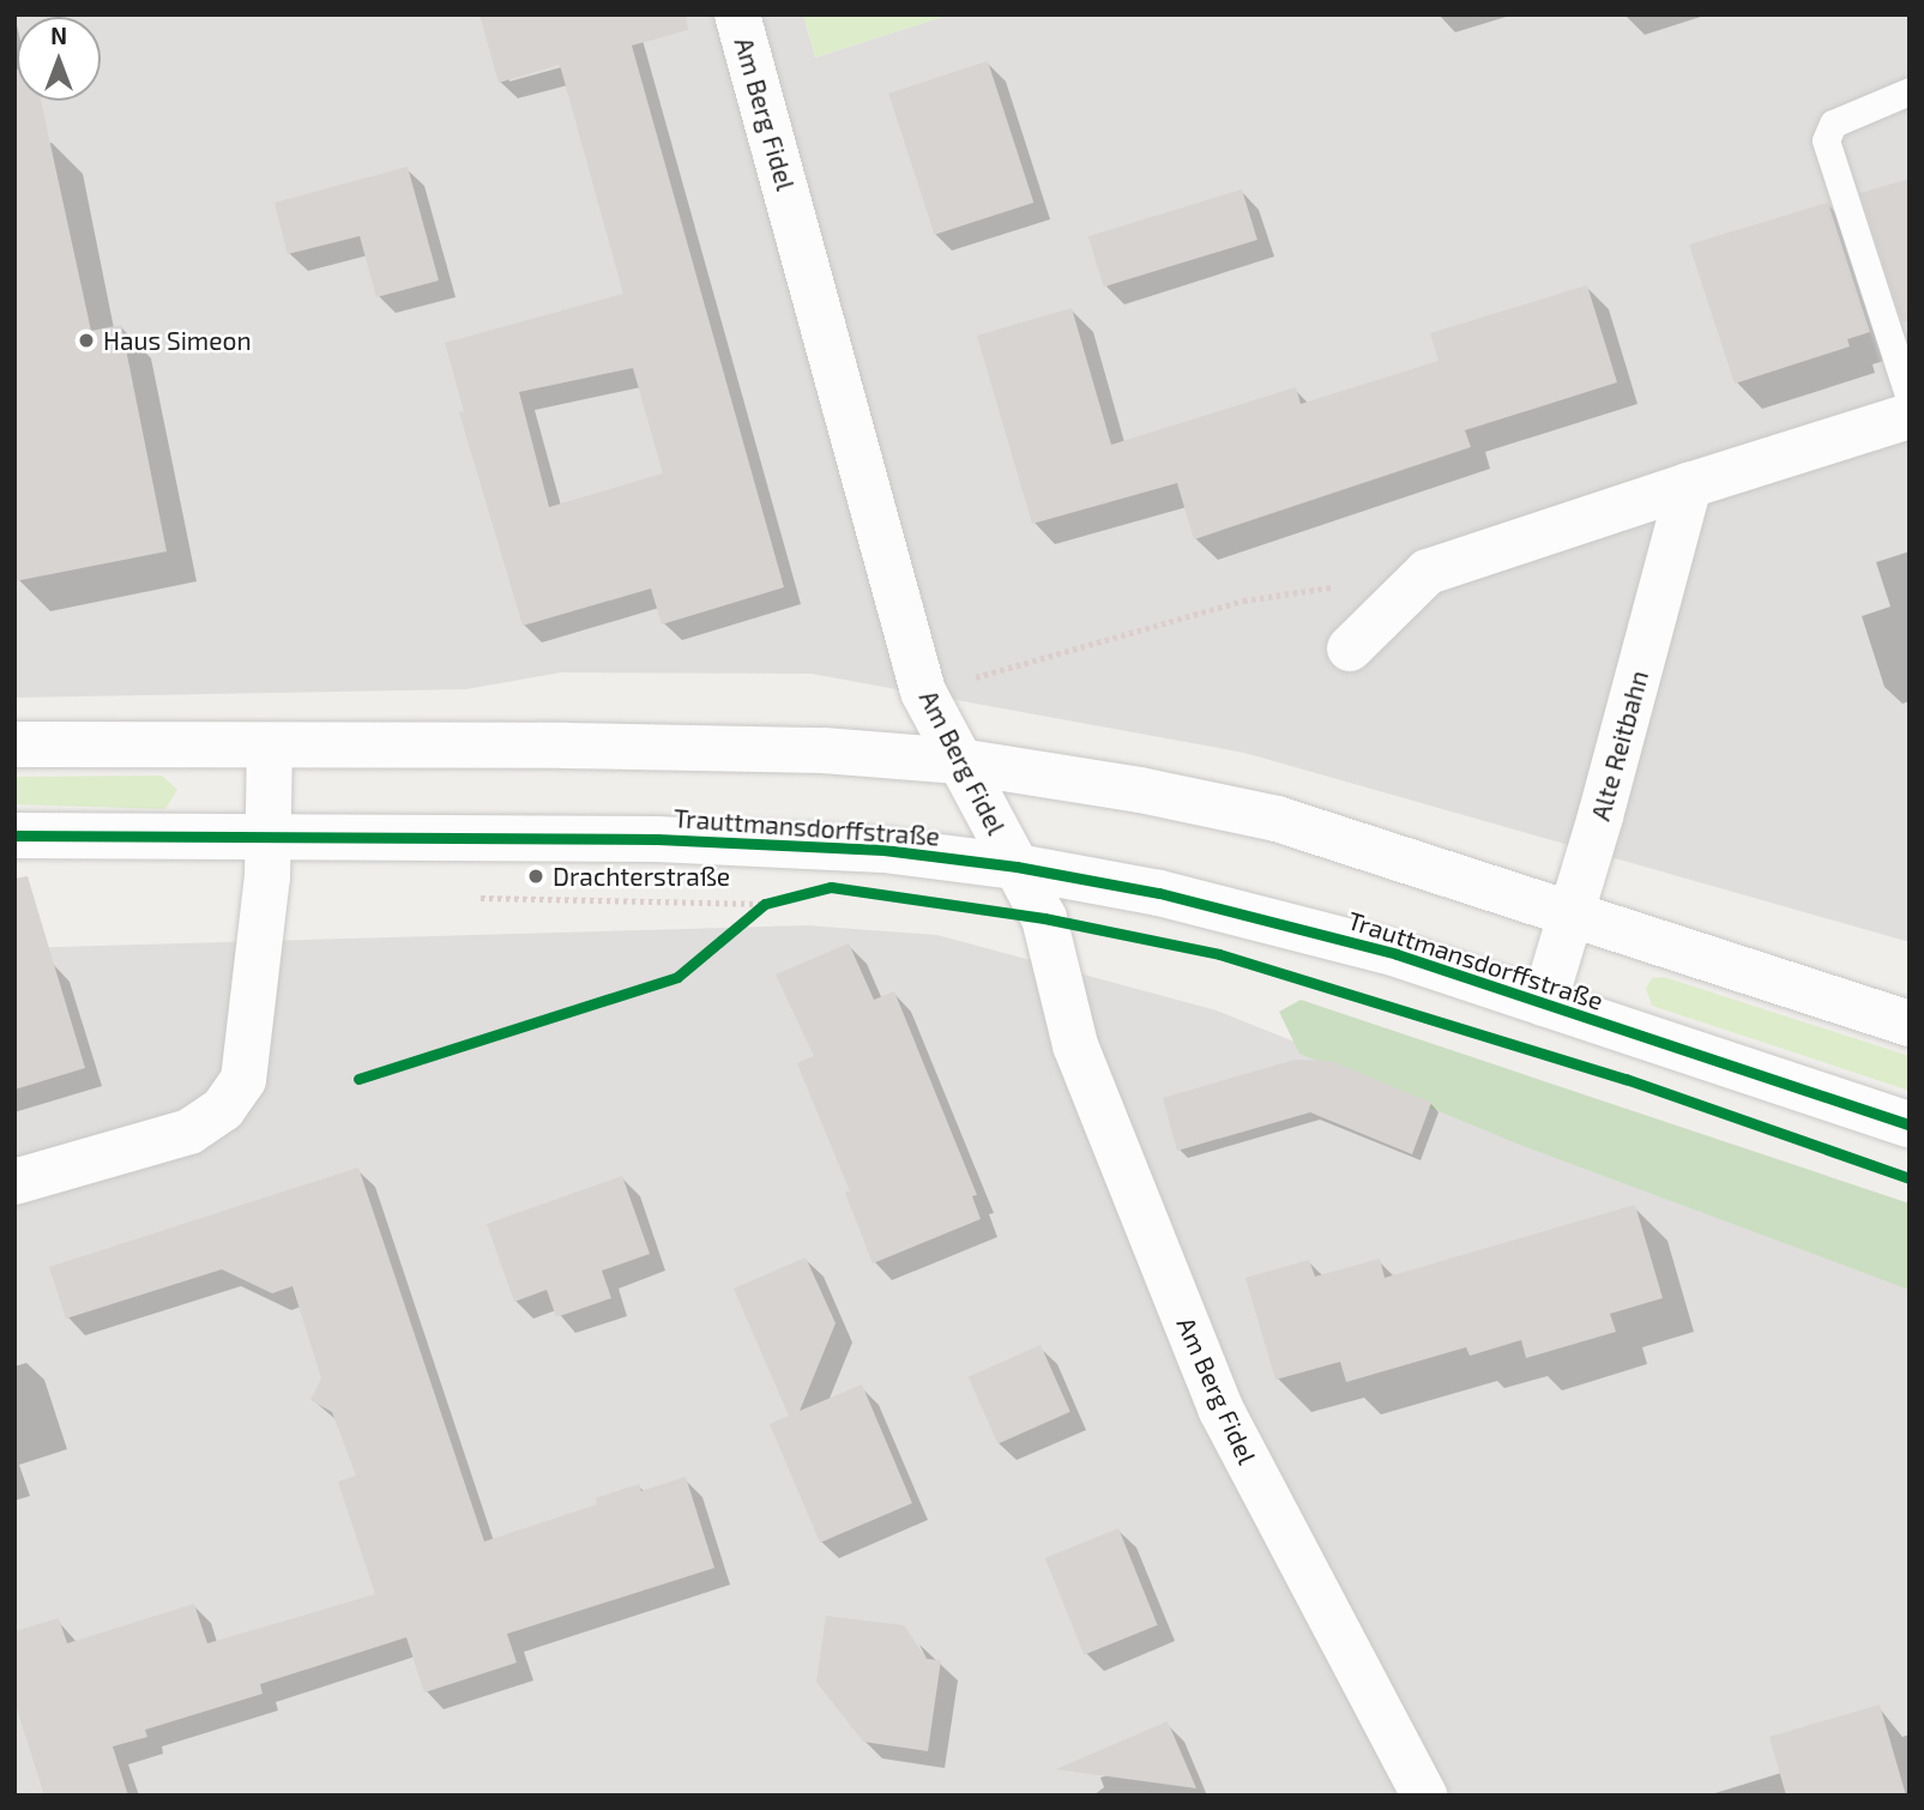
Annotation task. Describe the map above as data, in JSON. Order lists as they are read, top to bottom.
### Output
{
  "streets": {
    "street": ["Am Berg Fidel", "Alte Reitbahn", "Trauttmansdorffstraße"]
  },
  "crossings": [
    ["Am Berg Fidel", "Trauttmansdorffstraße"],
    ["Alte Reitbahn", "Trauttmansdorffstraße"]
  ],
  "places": ["Haus Simeon", "Drachterstraße"],
  "north": "top"
}
